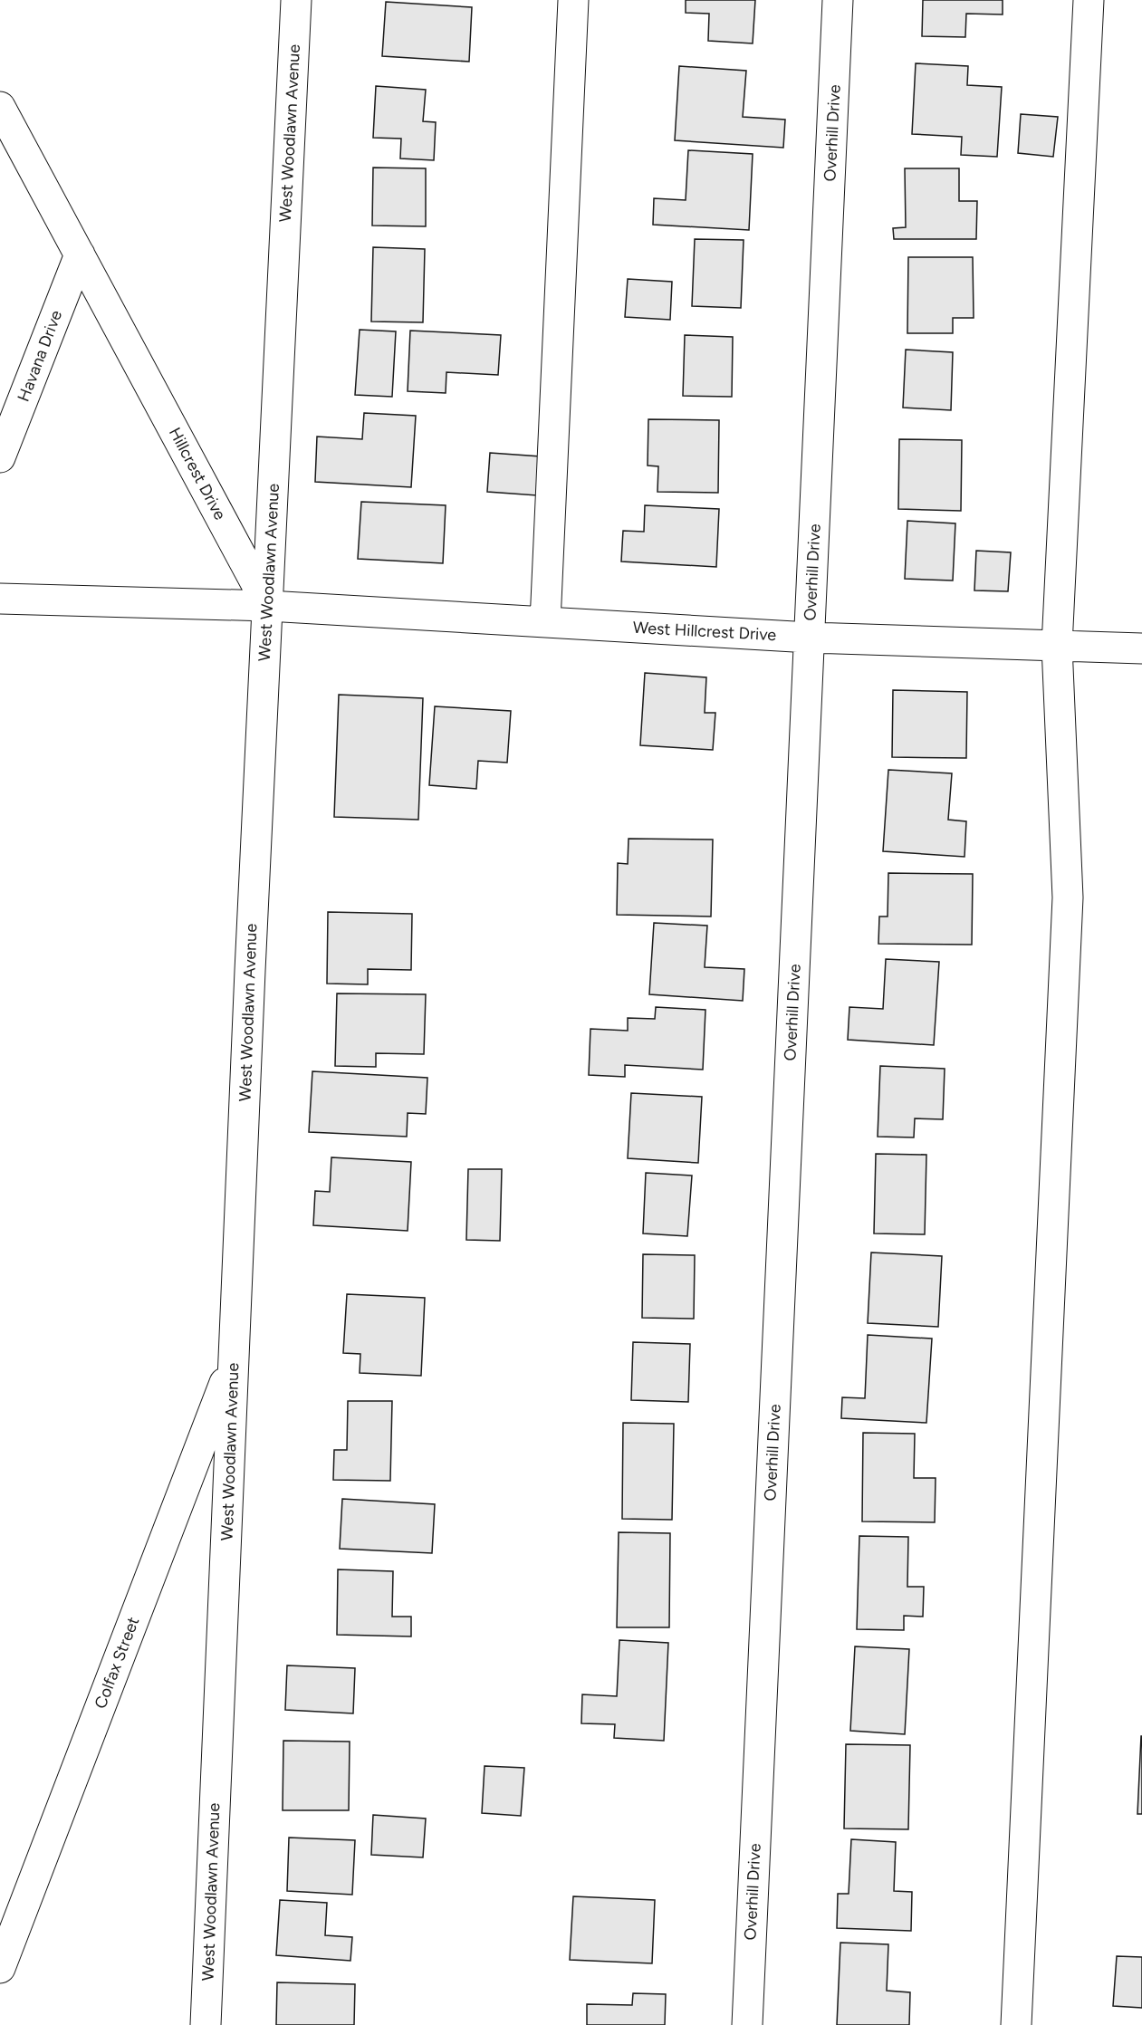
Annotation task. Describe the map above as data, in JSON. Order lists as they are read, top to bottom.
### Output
{
  "streets": {
    "street": [
      "West Woodlawn Avenue",
      "Overhill Drive",
      "Havana Drive",
      "Hillcrest Drive",
      "West Hillcrest Drive",
      "Colfax Street"
    ]
  },
  "crossings": [
    ["West Woodlawn Avenue", "Hillcrest Drive"],
    ["West Woodlawn Avenue", "West Hillcrest Drive"],
    ["West Woodlawn Avenue", "Colfax Street"],
    ["Overhill Drive", "West Hillcrest Drive"],
    ["Havana Drive", "Hillcrest Drive"],
    ["Hillcrest Drive", "West Hillcrest Drive"]
  ]
}
